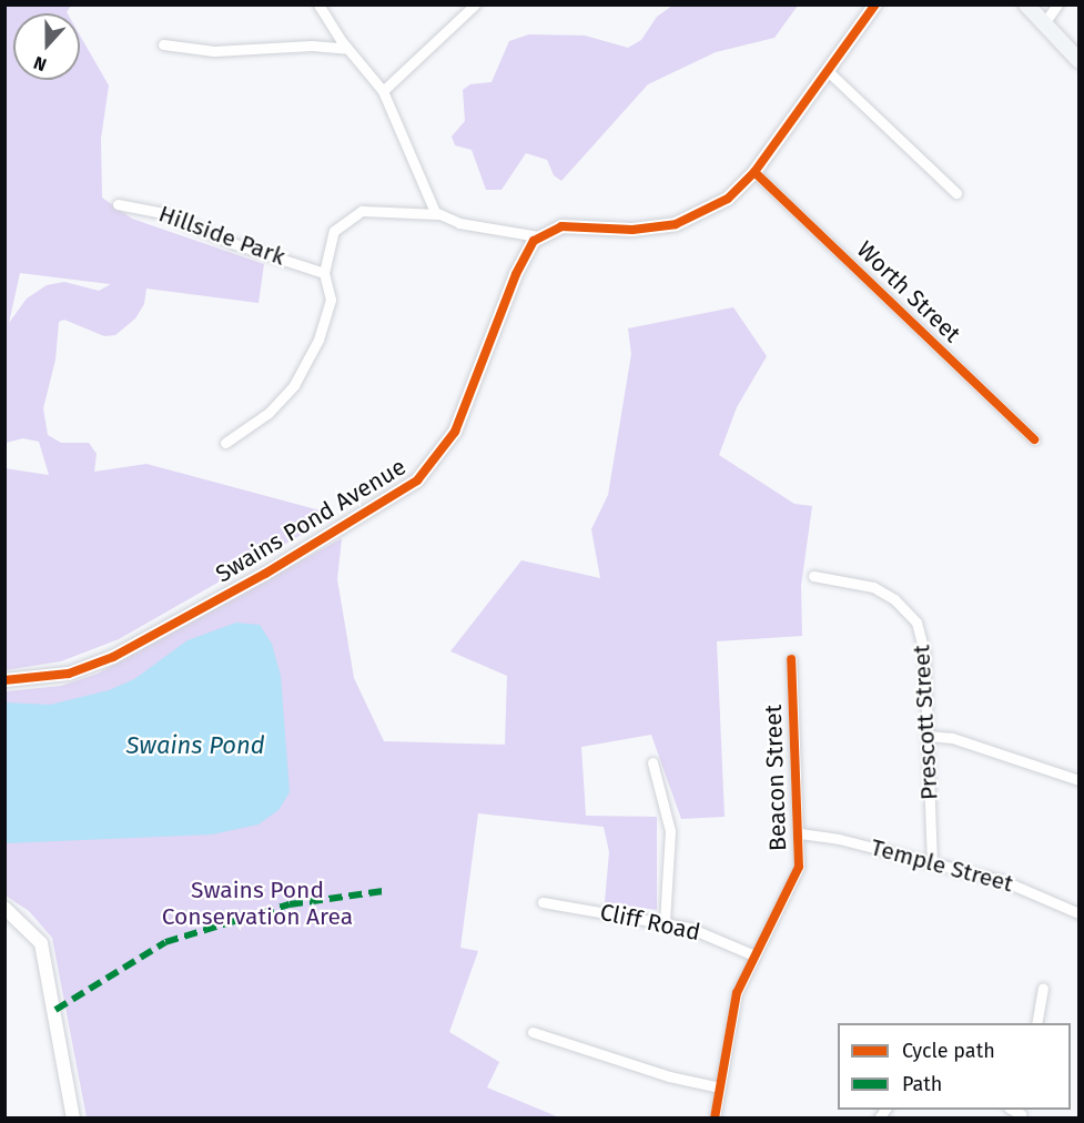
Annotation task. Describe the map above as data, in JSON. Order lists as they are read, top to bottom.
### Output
{
  "streets": {
    "street": [
      "Hillside Park",
      "Worth Street",
      "Swains Pond Avenue",
      "Prescott Street",
      "Beacon Street",
      "Temple Street",
      "Cliff Road"
    ]
  },
  "crossings": [
    ["Prescott Street", "Temple Street"],
    ["Beacon Street", "Temple Street"],
    ["Beacon Street", "Cliff Road"]
  ],
  "water": ["Swains Pond"],
  "parks": ["Swains Pond Conservation Area"],
  "legend": ["Cycle path", "Path"],
  "north": "bottom"
}
